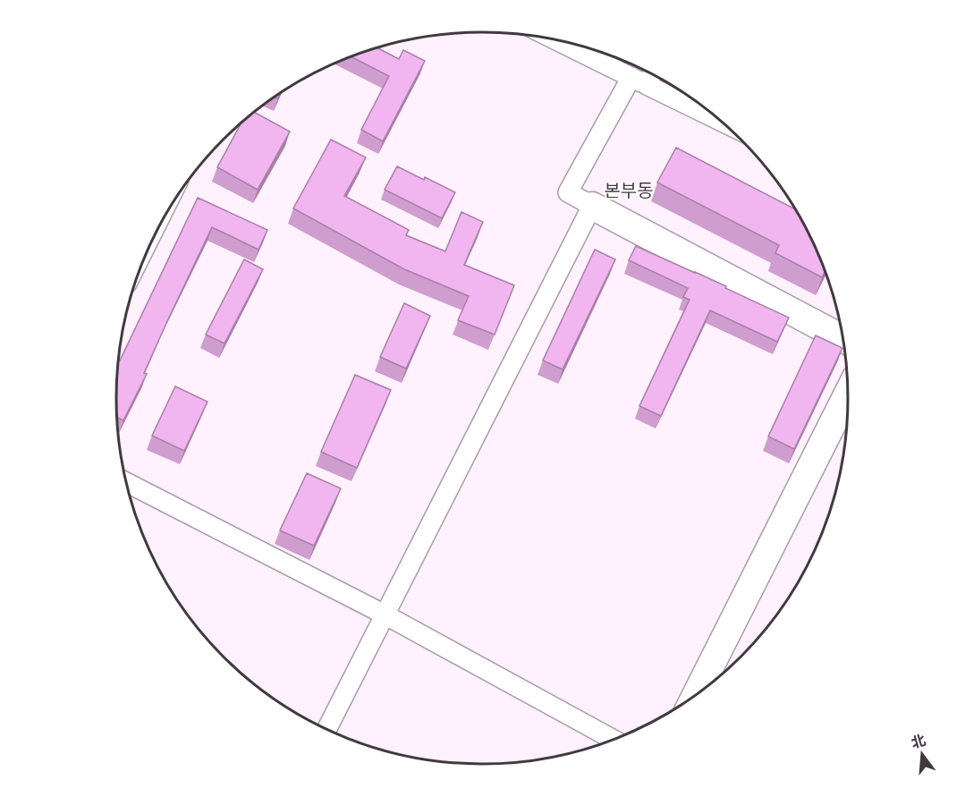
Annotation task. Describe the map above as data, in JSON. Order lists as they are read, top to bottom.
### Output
{
  "districts": ["본부동"],
  "north": "top"
}
